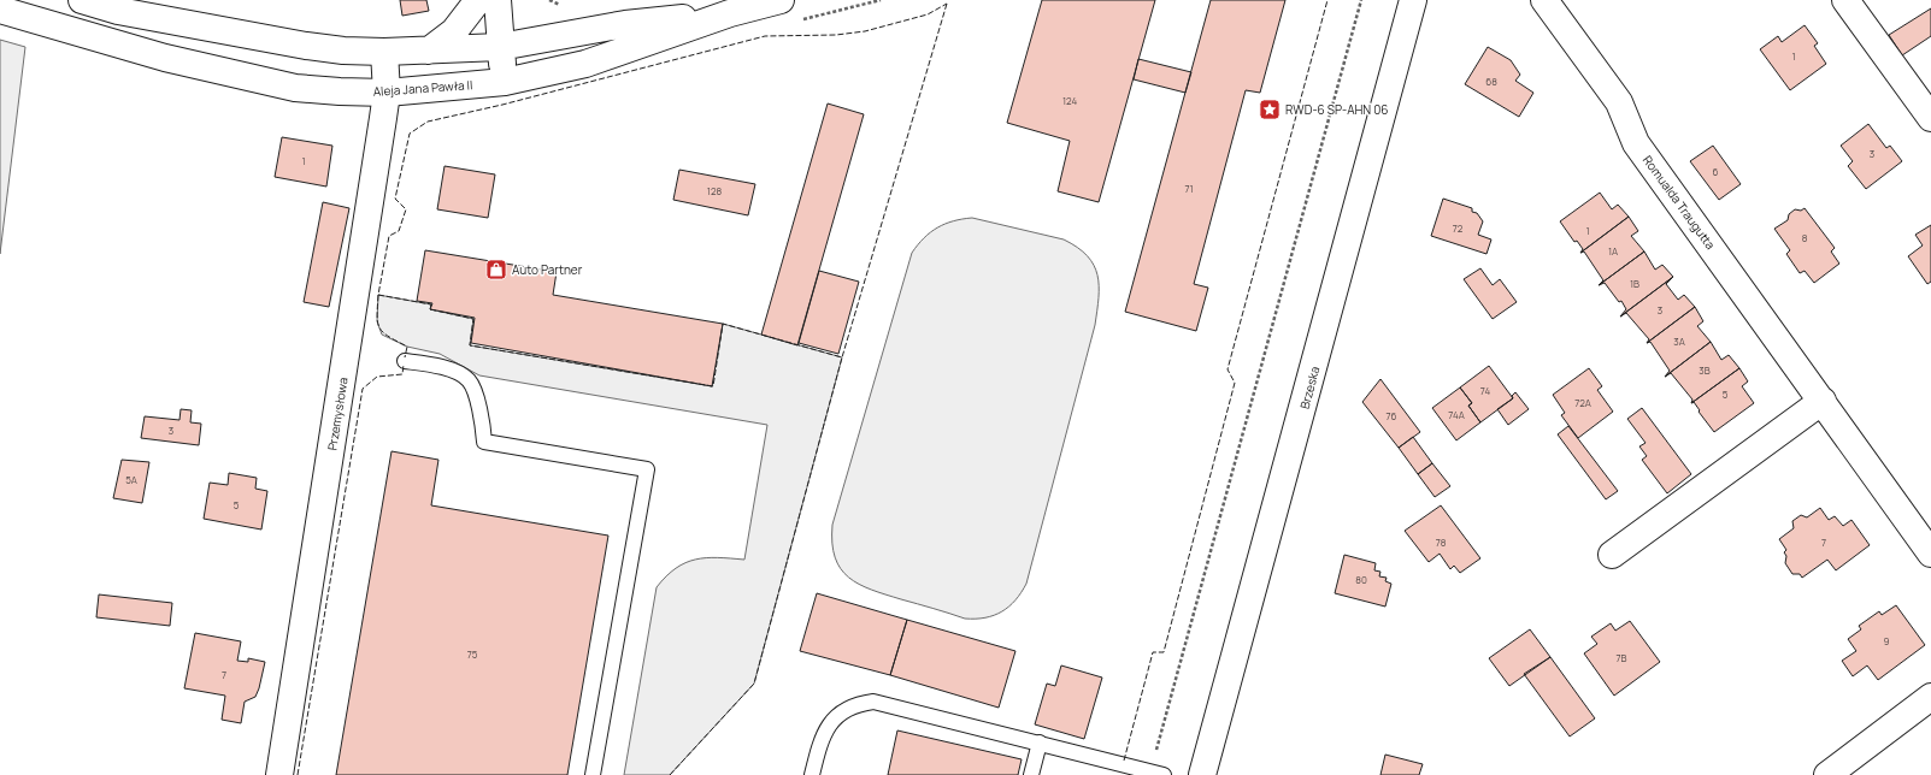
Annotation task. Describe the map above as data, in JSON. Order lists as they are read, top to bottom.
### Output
{
  "streets": {
    "street": [
      "Aleja Jana Pawła II",
      "Romualda Traugutta",
      "Brzeska",
      "Przemysłowa"
    ]
  },
  "crossings": [
    ["Aleja Jana Pawła II", "Przemysłowa"]
  ],
  "places": {
    "place": ["RWD-6 SP-AHN 06"],
    "shop": ["Auto Partner"]
  },
  "house_numbers": [
    "1",
    "68",
    "124",
    "3",
    "1",
    "6",
    "71",
    "128",
    "72",
    "1",
    "8",
    "1A",
    "1B",
    "3",
    "3A",
    "3B",
    "74",
    "5",
    "72A",
    "74A",
    "76",
    "3",
    "5A",
    "5",
    "78",
    "7",
    "80",
    "9",
    "75",
    "7B",
    "7"
  ]
}
